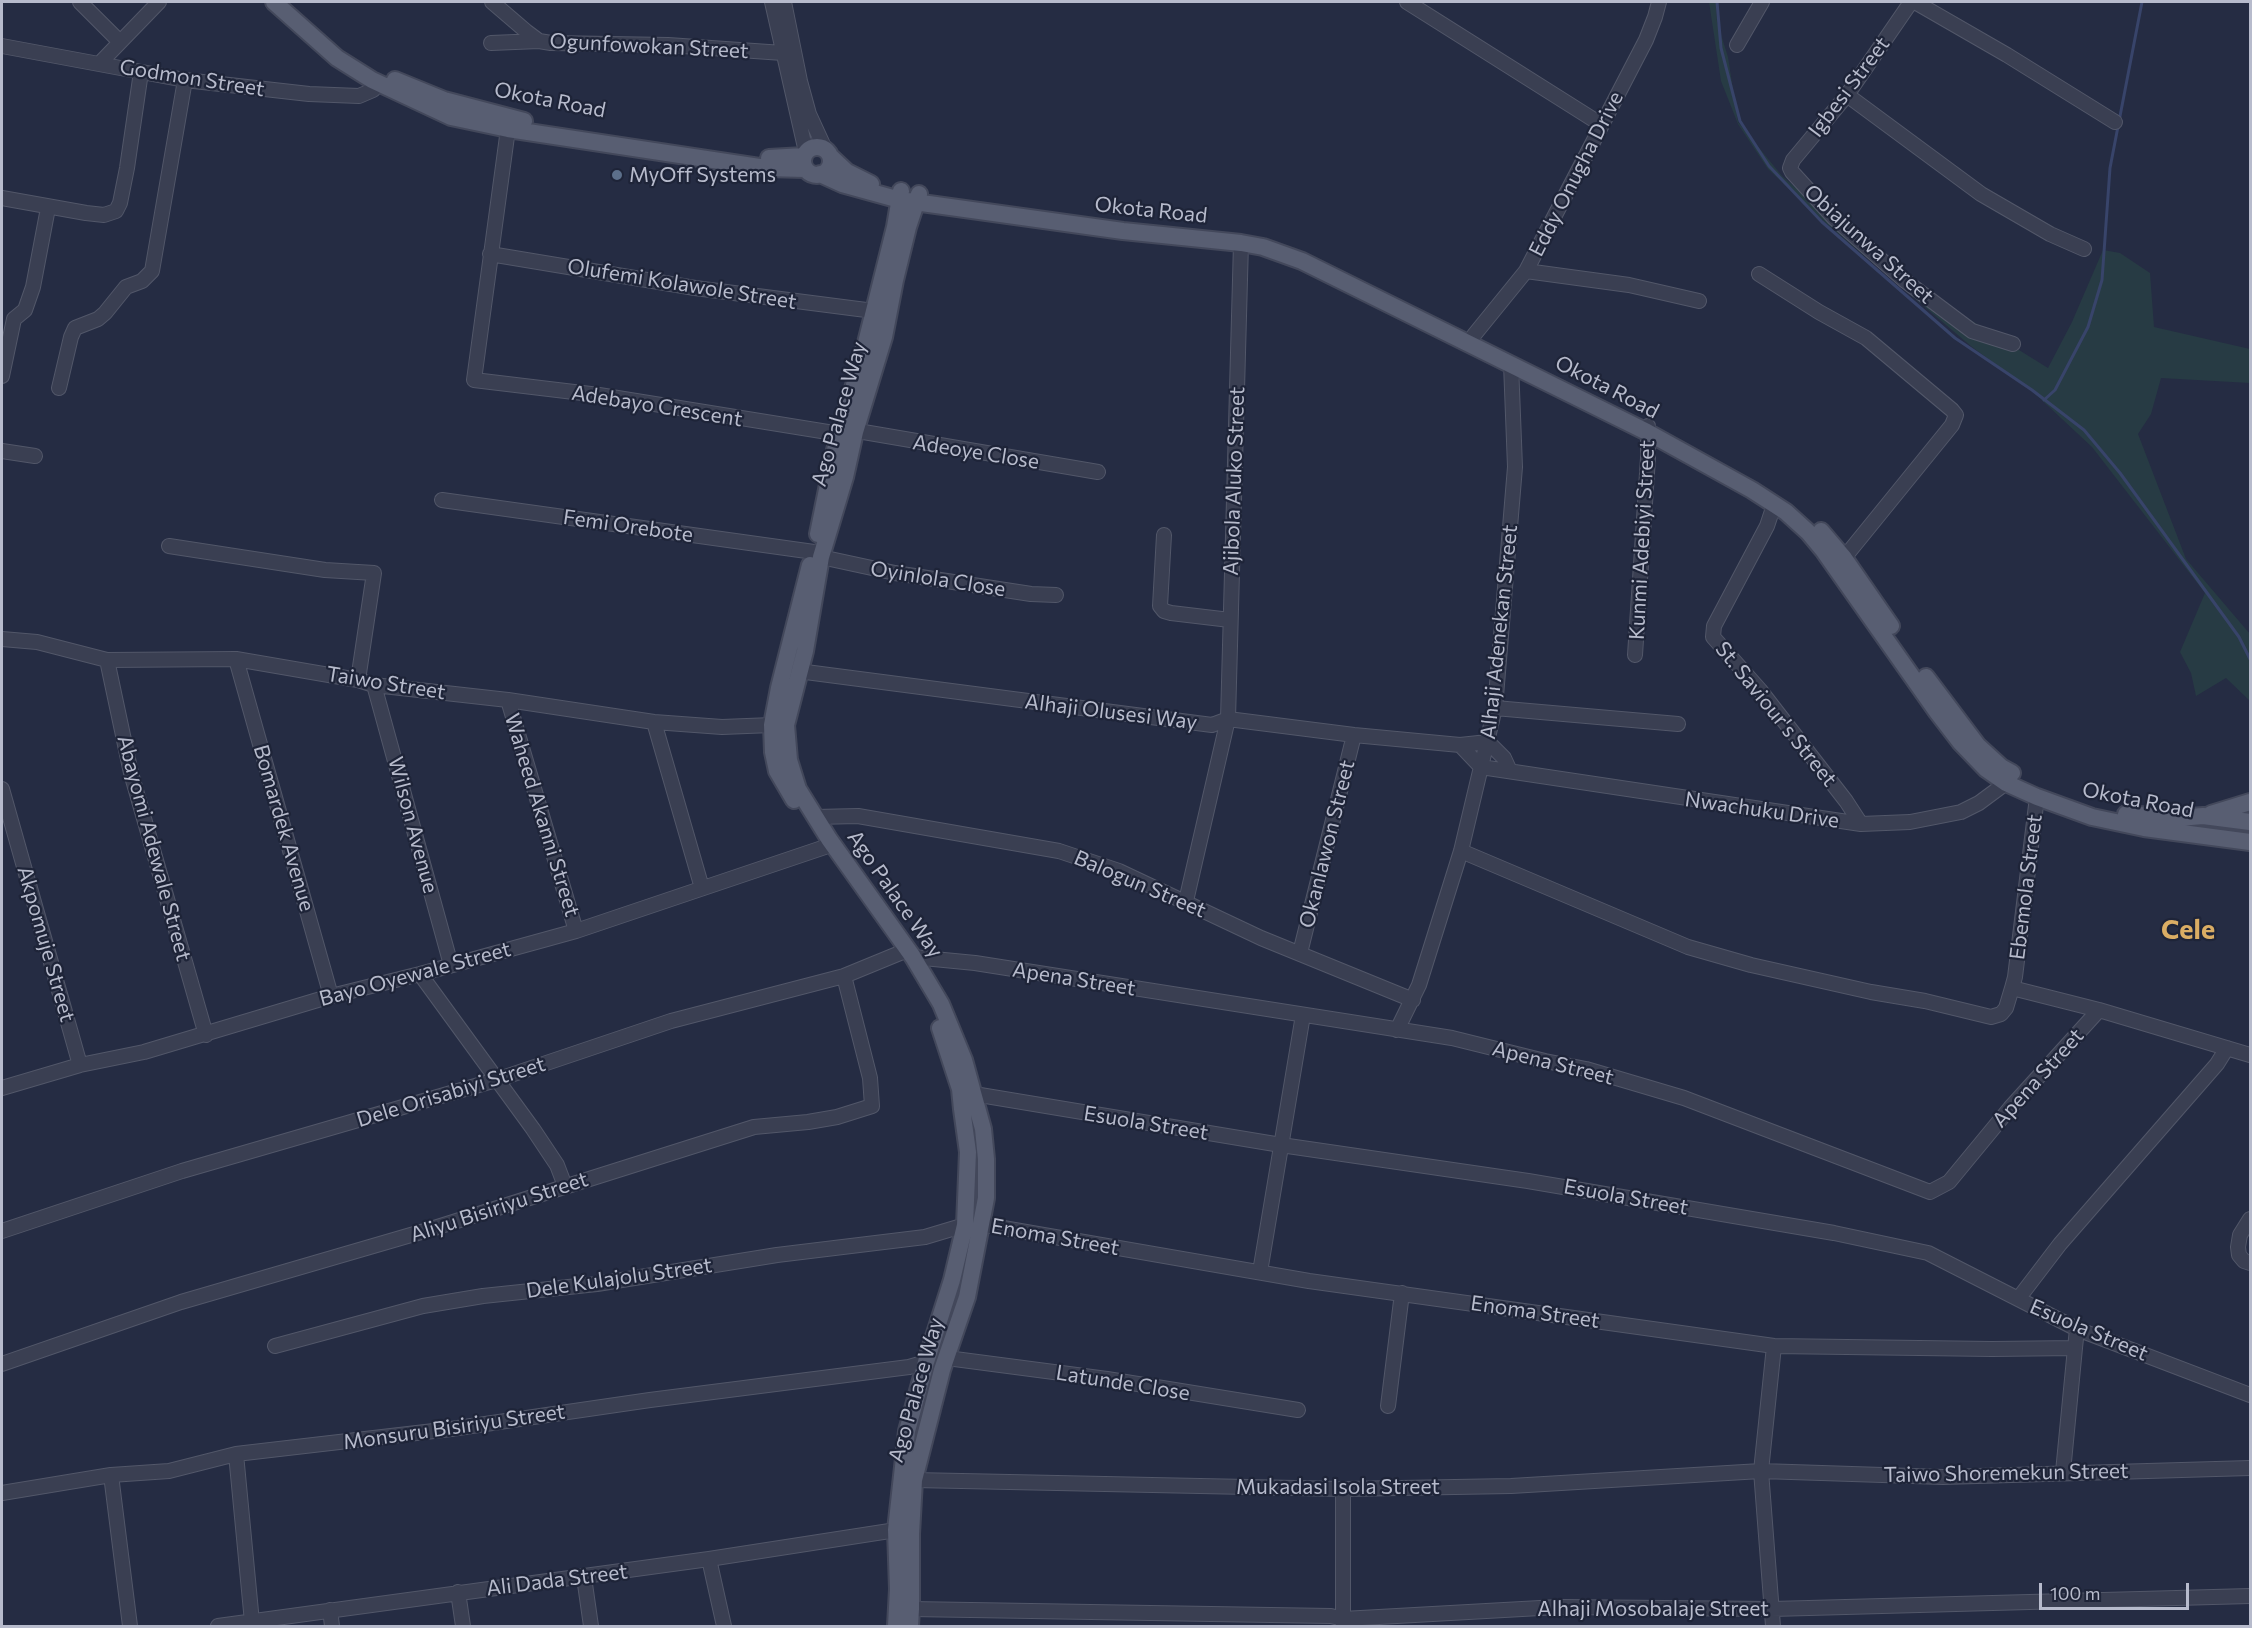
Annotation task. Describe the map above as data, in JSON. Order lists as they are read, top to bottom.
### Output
{
  "streets": {
    "main road": ["Okota Road", "Ago Palace Way"],
    "street": [
      "Ogunfowokan Street",
      "Godmon Street",
      "Igbesi Street",
      "Eddy Onugha Drive",
      "Obiajunwa Street",
      "Olufemi Kolawole Street",
      "Adebayo Crescent",
      "Adeoye Close",
      "Ajibola Aluko Street",
      "Femi Orebote",
      "Kunmi Adebiyi Street",
      "Oyinlola Close",
      "Alhaji Adenekan Street",
      "Taiwo Street",
      "Alhaji Olusesi Way",
      "St. Saviour's Street",
      "Nwachuku Drive",
      "Waheed Akanni Street",
      "Wilson Avenue",
      "Bomardek Avenue",
      "Okanlawon Street",
      "Abayomi Adewale Street",
      "Balogun Street",
      "Ebemola Street",
      "Akpomuje Street",
      "Bayo Oyewale Street",
      "Apena Street",
      "Dele Orisabiyi Street",
      "Esuola Street",
      "Aliyu Bisiriyu Street",
      "Enoma Street",
      "Dele Kulajolu Street",
      "Latunde Close",
      "Monsuru Bisiriyu Street",
      "Taiwo Shoremekun Street",
      "Mukadasi Isola Street",
      "Ali Dada Street",
      "Alhaji Mosobalaje Street"
    ]
  },
  "crossings": [
    ["Godmon Street", "Okota Road"],
    ["Igbesi Street", "Obiajunwa Street"],
    ["Okota Road", "Eddy Onugha Drive"],
    ["Okota Road", "Ago Palace Way"],
    ["Okota Road", "Ajibola Aluko Street"],
    ["Okota Road", "Kunmi Adebiyi Street"],
    ["Okota Road", "Alhaji Adenekan Street"],
    ["Okota Road", "St. Saviour's Street"],
    ["Okota Road", "Nwachuku Drive"],
    ["Okota Road", "Ebemola Street"],
    ["Olufemi Kolawole Street", "Adebayo Crescent"],
    ["Olufemi Kolawole Street", "Ago Palace Way"],
    ["Adebayo Crescent", "Ago Palace Way"],
    ["Adebayo Crescent", "Adeoye Close"],
    ["Ago Palace Way", "Adeoye Close"],
    ["Ago Palace Way", "Femi Orebote"],
    ["Ago Palace Way", "Oyinlola Close"],
    ["Ago Palace Way", "Taiwo Street"],
    ["Ago Palace Way", "Alhaji Olusesi Way"],
    ["Ago Palace Way", "Balogun Street"],
    ["Ago Palace Way", "Bayo Oyewale Street"],
    ["Ago Palace Way", "Apena Street"],
    ["Ago Palace Way", "Dele Orisabiyi Street"],
    ["Ago Palace Way", "Esuola Street"],
    ["Ago Palace Way", "Enoma Street"],
    ["Ago Palace Way", "Dele Kulajolu Street"],
    ["Ago Palace Way", "Latunde Close"],
    ["Ago Palace Way", "Monsuru Bisiriyu Street"],
    ["Ago Palace Way", "Mukadasi Isola Street"],
    ["Ago Palace Way", "Ali Dada Street"],
    ["Ago Palace Way", "Alhaji Mosobalaje Street"],
    ["Ajibola Aluko Street", "Alhaji Olusesi Way"],
    ["Ajibola Aluko Street", "Balogun Street"],
    ["Femi Orebote", "Oyinlola Close"],
    ["Alhaji Adenekan Street", "Alhaji Olusesi Way"],
    ["Alhaji Adenekan Street", "Nwachuku Drive"],
    ["Alhaji Adenekan Street", "Balogun Street"],
    ["Alhaji Adenekan Street", "Ebemola Street"],
    ["Alhaji Adenekan Street", "Apena Street"],
    ["Taiwo Street", "Waheed Akanni Street"],
    ["Taiwo Street", "Wilson Avenue"],
    ["Taiwo Street", "Bomardek Avenue"],
    ["Taiwo Street", "Abayomi Adewale Street"],
    ["Alhaji Olusesi Way", "Okanlawon Street"],
    ["St. Saviour's Street", "Nwachuku Drive"],
    ["Waheed Akanni Street", "Bayo Oyewale Street"],
    ["Wilson Avenue", "Bayo Oyewale Street"],
    ["Bomardek Avenue", "Bayo Oyewale Street"],
    ["Okanlawon Street", "Balogun Street"],
    ["Abayomi Adewale Street", "Bayo Oyewale Street"],
    ["Akpomuje Street", "Bayo Oyewale Street"],
    ["Apena Street", "Dele Orisabiyi Street"],
    ["Dele Orisabiyi Street", "Aliyu Bisiriyu Street"],
    ["Enoma Street", "Dele Kulajolu Street"],
    ["Taiwo Shoremekun Street", "Mukadasi Isola Street"]
  ],
  "districts": ["Cele"],
  "places": ["MyOff Systems"],
  "scale_bar": "100 m"
}
